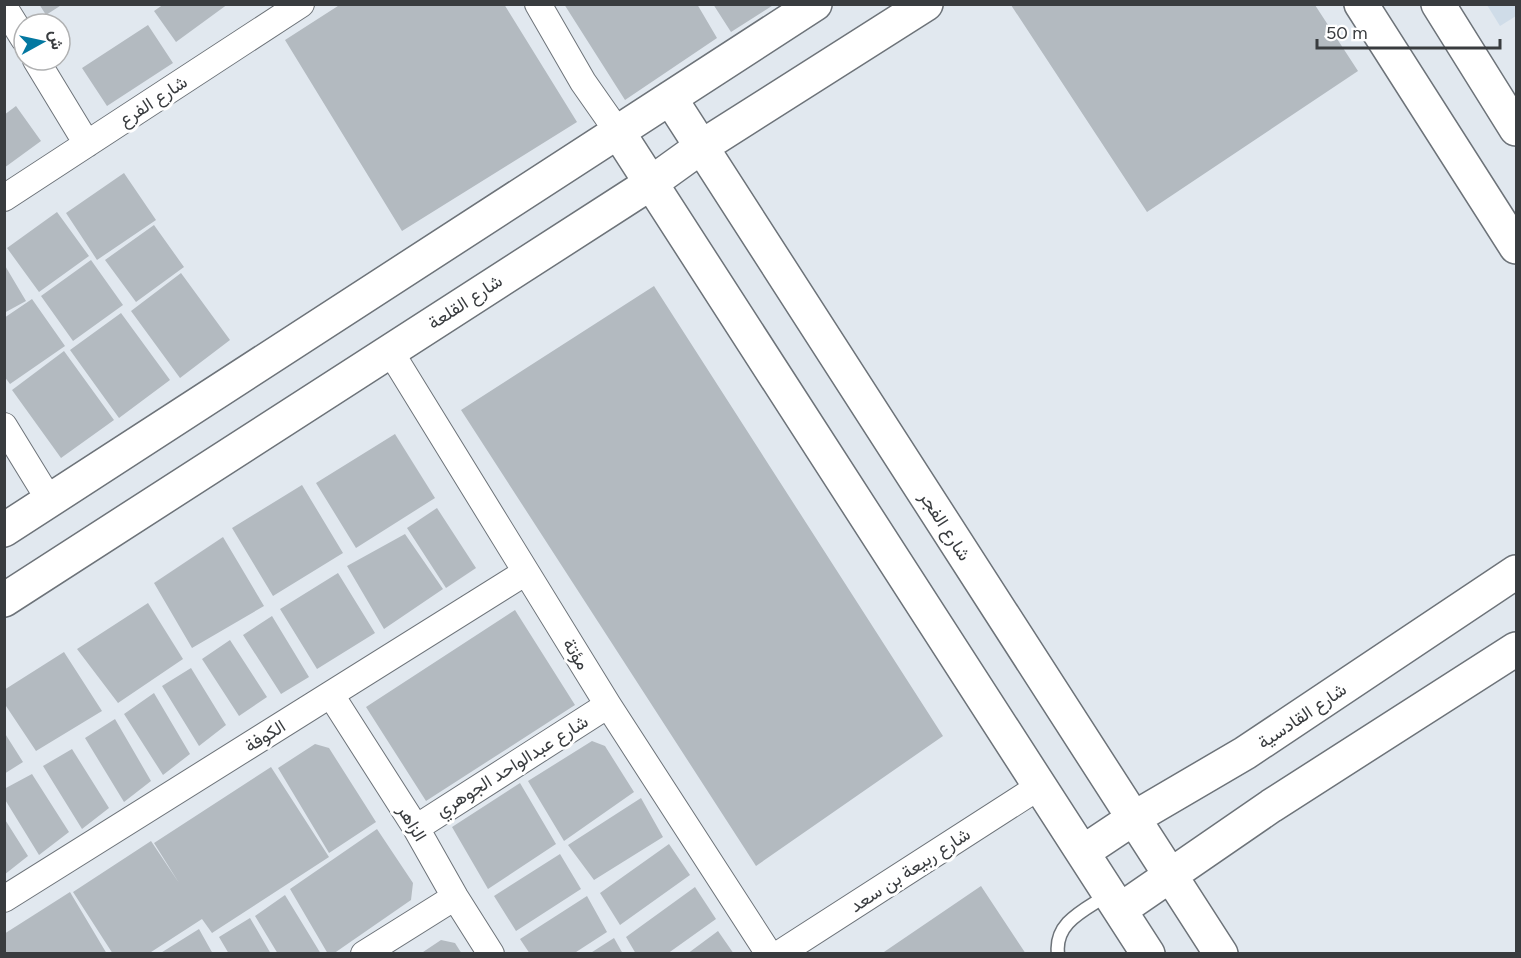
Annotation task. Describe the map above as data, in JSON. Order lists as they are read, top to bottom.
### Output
{
  "streets": {
    "street": [
      "شارع الفرع",
      "شارع القلعة",
      "شارع الفجر",
      "مؤتة",
      "شارع القادسية",
      "الكوفة",
      "شارع عبدالواحد الجوهري",
      "الزاهر",
      "شارع ربيعة بن سعد"
    ]
  },
  "crossings": [
    ["شارع القلعة", "شارع الفجر"],
    ["شارع القلعة", "مؤتة"],
    ["شارع الفجر", "شارع القادسية"],
    ["مؤتة", "الكوفة"],
    ["مؤتة", "شارع عبدالواحد الجوهري"],
    ["الكوفة", "الزاهر"],
    ["شارع عبدالواحد الجوهري", "الزاهر"]
  ],
  "scale_bar": "50 m",
  "north": "right"
}
